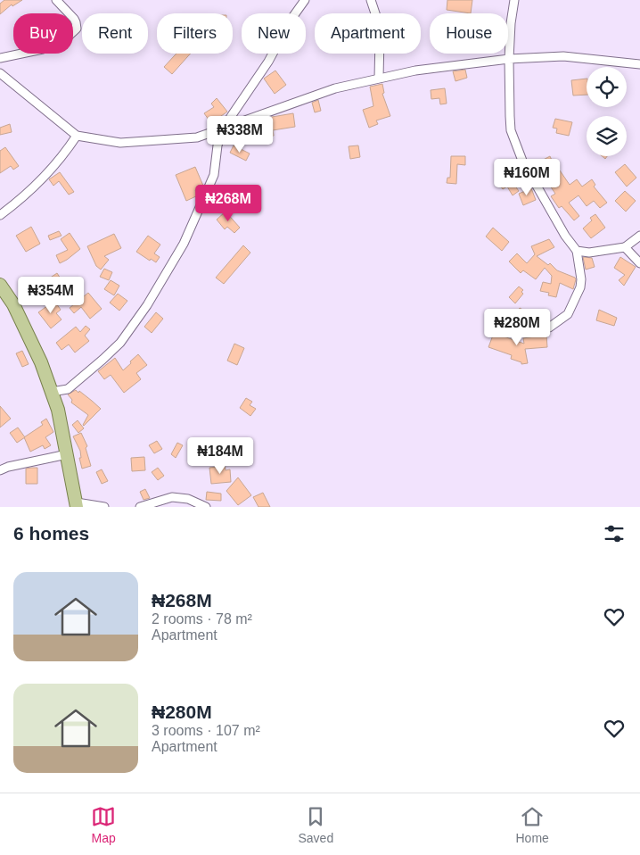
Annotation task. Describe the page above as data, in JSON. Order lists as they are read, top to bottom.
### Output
{
  "page": {
    "chip": [
      "Buy",
      "Rent",
      "Filters",
      "New",
      "Apartment",
      "House"
    ],
    "price": [
      "₦338M",
      "₦160M",
      "₦268M",
      "₦354M",
      "₦280M",
      "₦184M"
    ],
    "heading": "6 homes",
    "list": [
      {
        "name": "₦268M",
        "note": "2 rooms · 78 m² · Apartment"
      },
      {
        "name": "₦280M",
        "note": "3 rooms · 107 m² · Apartment"
      }
    ],
    "tabs": ["Map", "Saved", "Home"]
  }
}
